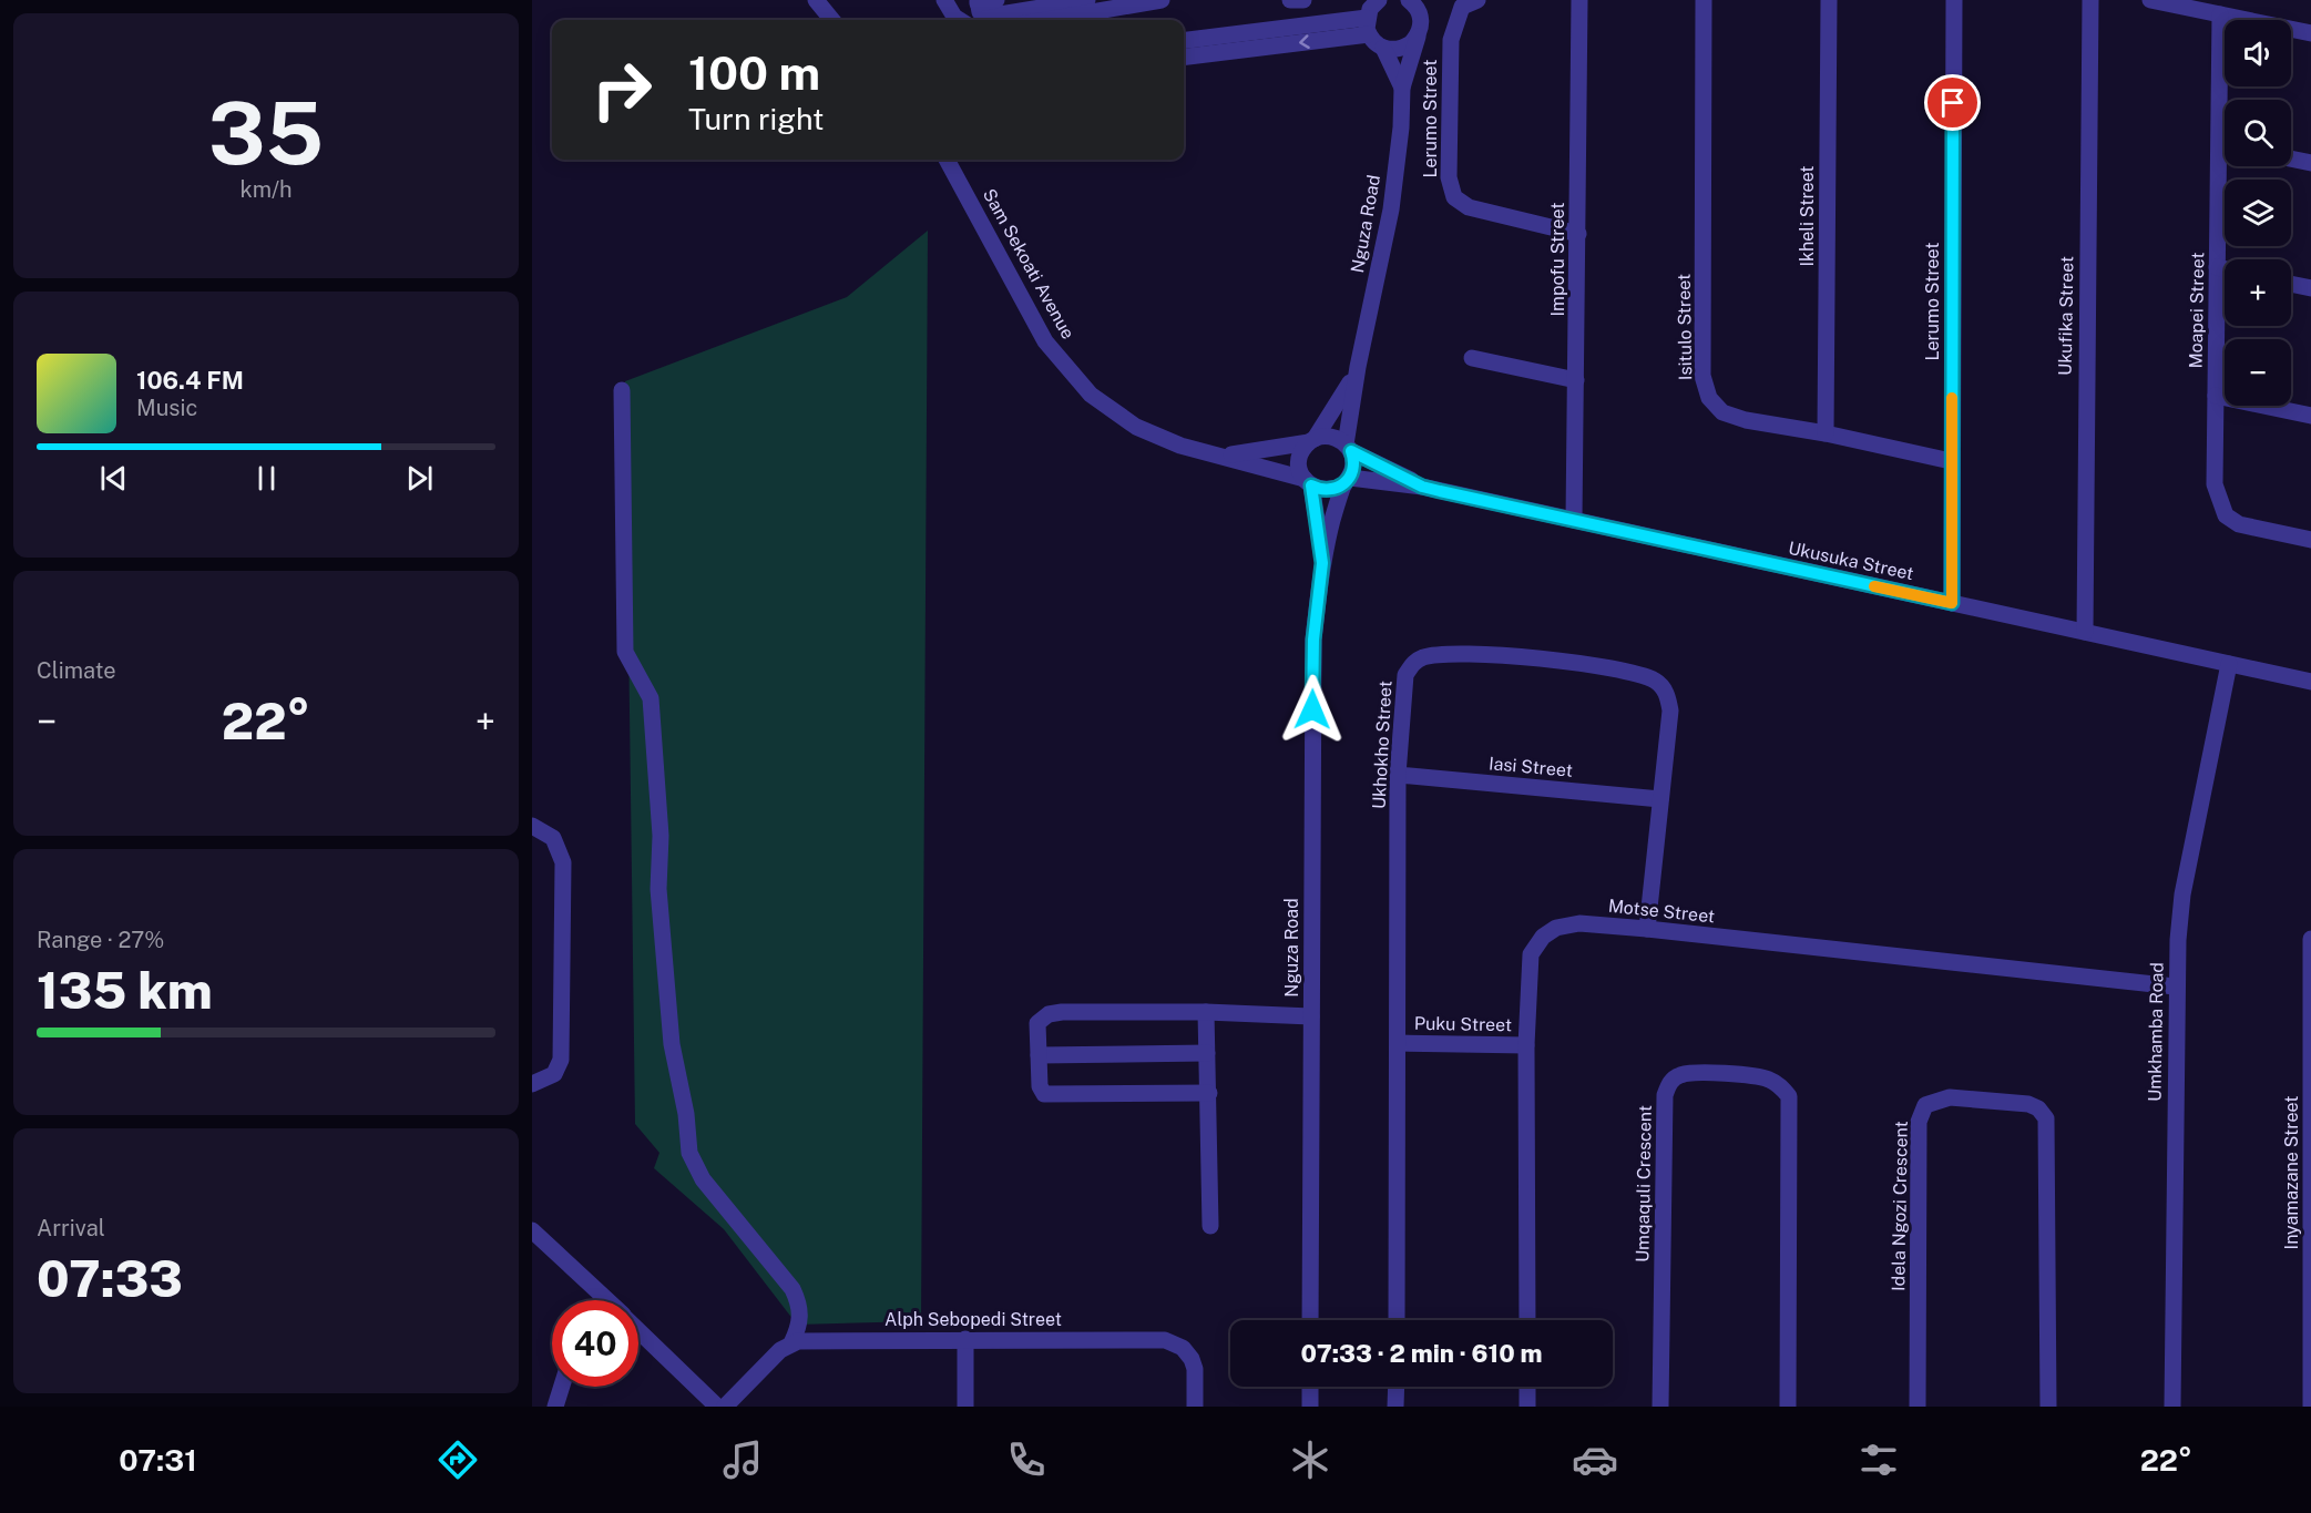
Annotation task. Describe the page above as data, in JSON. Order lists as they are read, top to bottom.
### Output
{
  "streets": {
    "street": [
      "Lerumo Street",
      "Ikheli Street",
      "Nguza Road",
      "Impofu Street",
      "Sam Sekoati Avenue",
      "Moapei Street",
      "Ukufika Street",
      "Isitulo Street",
      "Ukusuka Street",
      "Ukhokho Street",
      "Iasi Street",
      "Motse Street",
      "Puku Street",
      "Umkhamba Road",
      "Inyamazane Street",
      "Umqaquli Crescent",
      "Idela Ngozi Crescent",
      "Alph Sebopedi Street"
    ]
  },
  "crossings": [
    ["Lerumo Street", "Impofu Street"],
    ["Lerumo Street", "Isitulo Street"],
    ["Lerumo Street", "Ukusuka Street"],
    ["Ikheli Street", "Isitulo Street"],
    ["Nguza Road", "Sam Sekoati Avenue"],
    ["Nguza Road", "Ukusuka Street"],
    ["Impofu Street", "Ukusuka Street"],
    ["Sam Sekoati Avenue", "Ukusuka Street"],
    ["Ukufika Street", "Ukusuka Street"],
    ["Ukusuka Street", "Umkhamba Road"],
    ["Ukhokho Street", "Iasi Street"],
    ["Ukhokho Street", "Motse Street"],
    ["Ukhokho Street", "Puku Street"],
    ["Motse Street", "Puku Street"],
    ["Motse Street", "Umkhamba Road"]
  ],
  "page": {
    "tile": [
      ["35", "km/h"],
      "Climate",
      ["Range · 27%", "135 km"],
      ["Arrival", "07:33"]
    ],
    "map_buttons": ["+", "−"],
    "turn": ["100 m", "Turn right"],
    "song": ["106.4 FM", "Music"],
    "heat": ["−", "22°", "+"],
    "limit": "40",
    "trip": "07:33 · 2 min · 610 m",
    "tabs": ["07:31", "22°"]
  }
}
